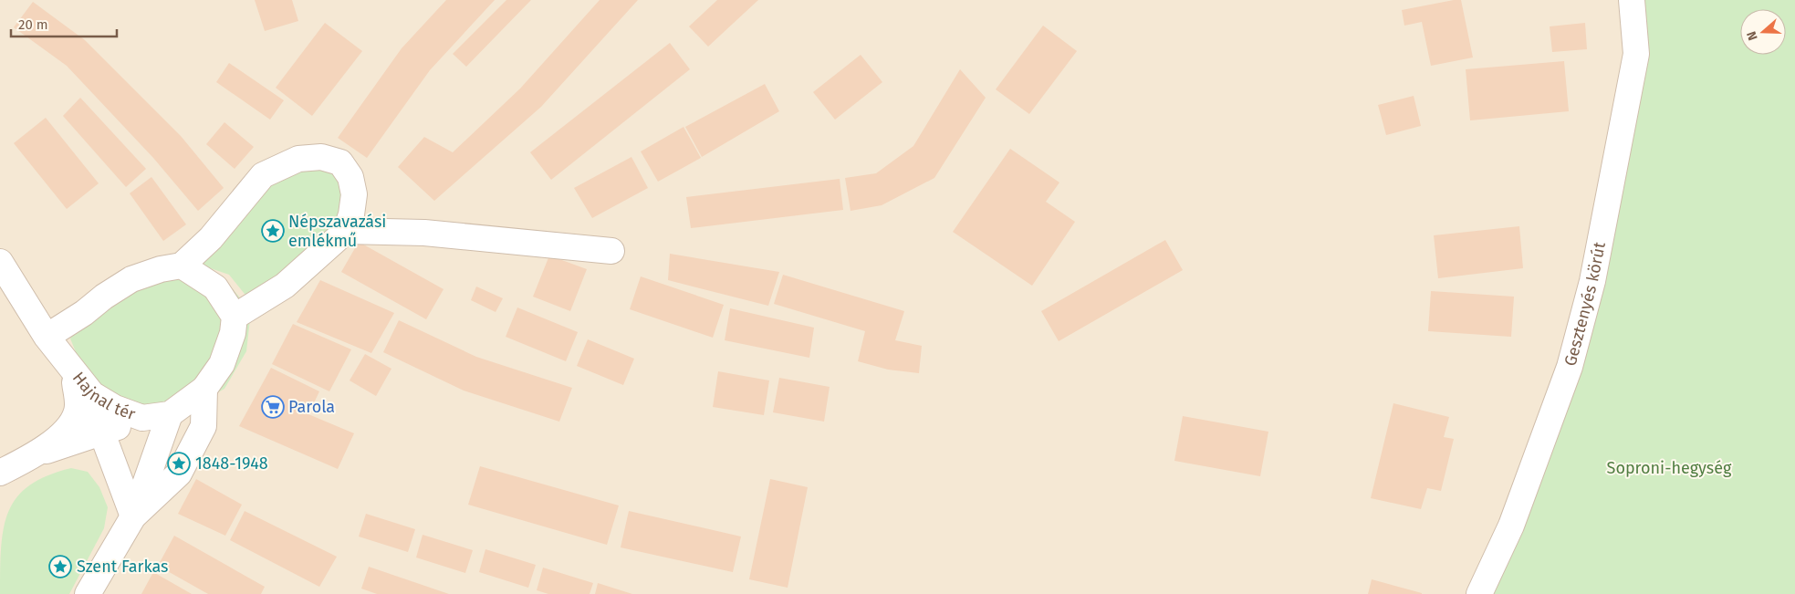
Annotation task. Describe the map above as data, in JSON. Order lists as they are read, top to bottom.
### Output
{
  "streets": {
    "street": ["Gesztenyés körút", "Hajnal tér"]
  },
  "parks": ["Soproni-hegység"],
  "places": {
    "place": ["Népszavazási emlékmű", "1848-1948", "Szent Farkas"],
    "supermarket": ["Parola"]
  },
  "scale_bar": "20 m",
  "north": "left"
}
